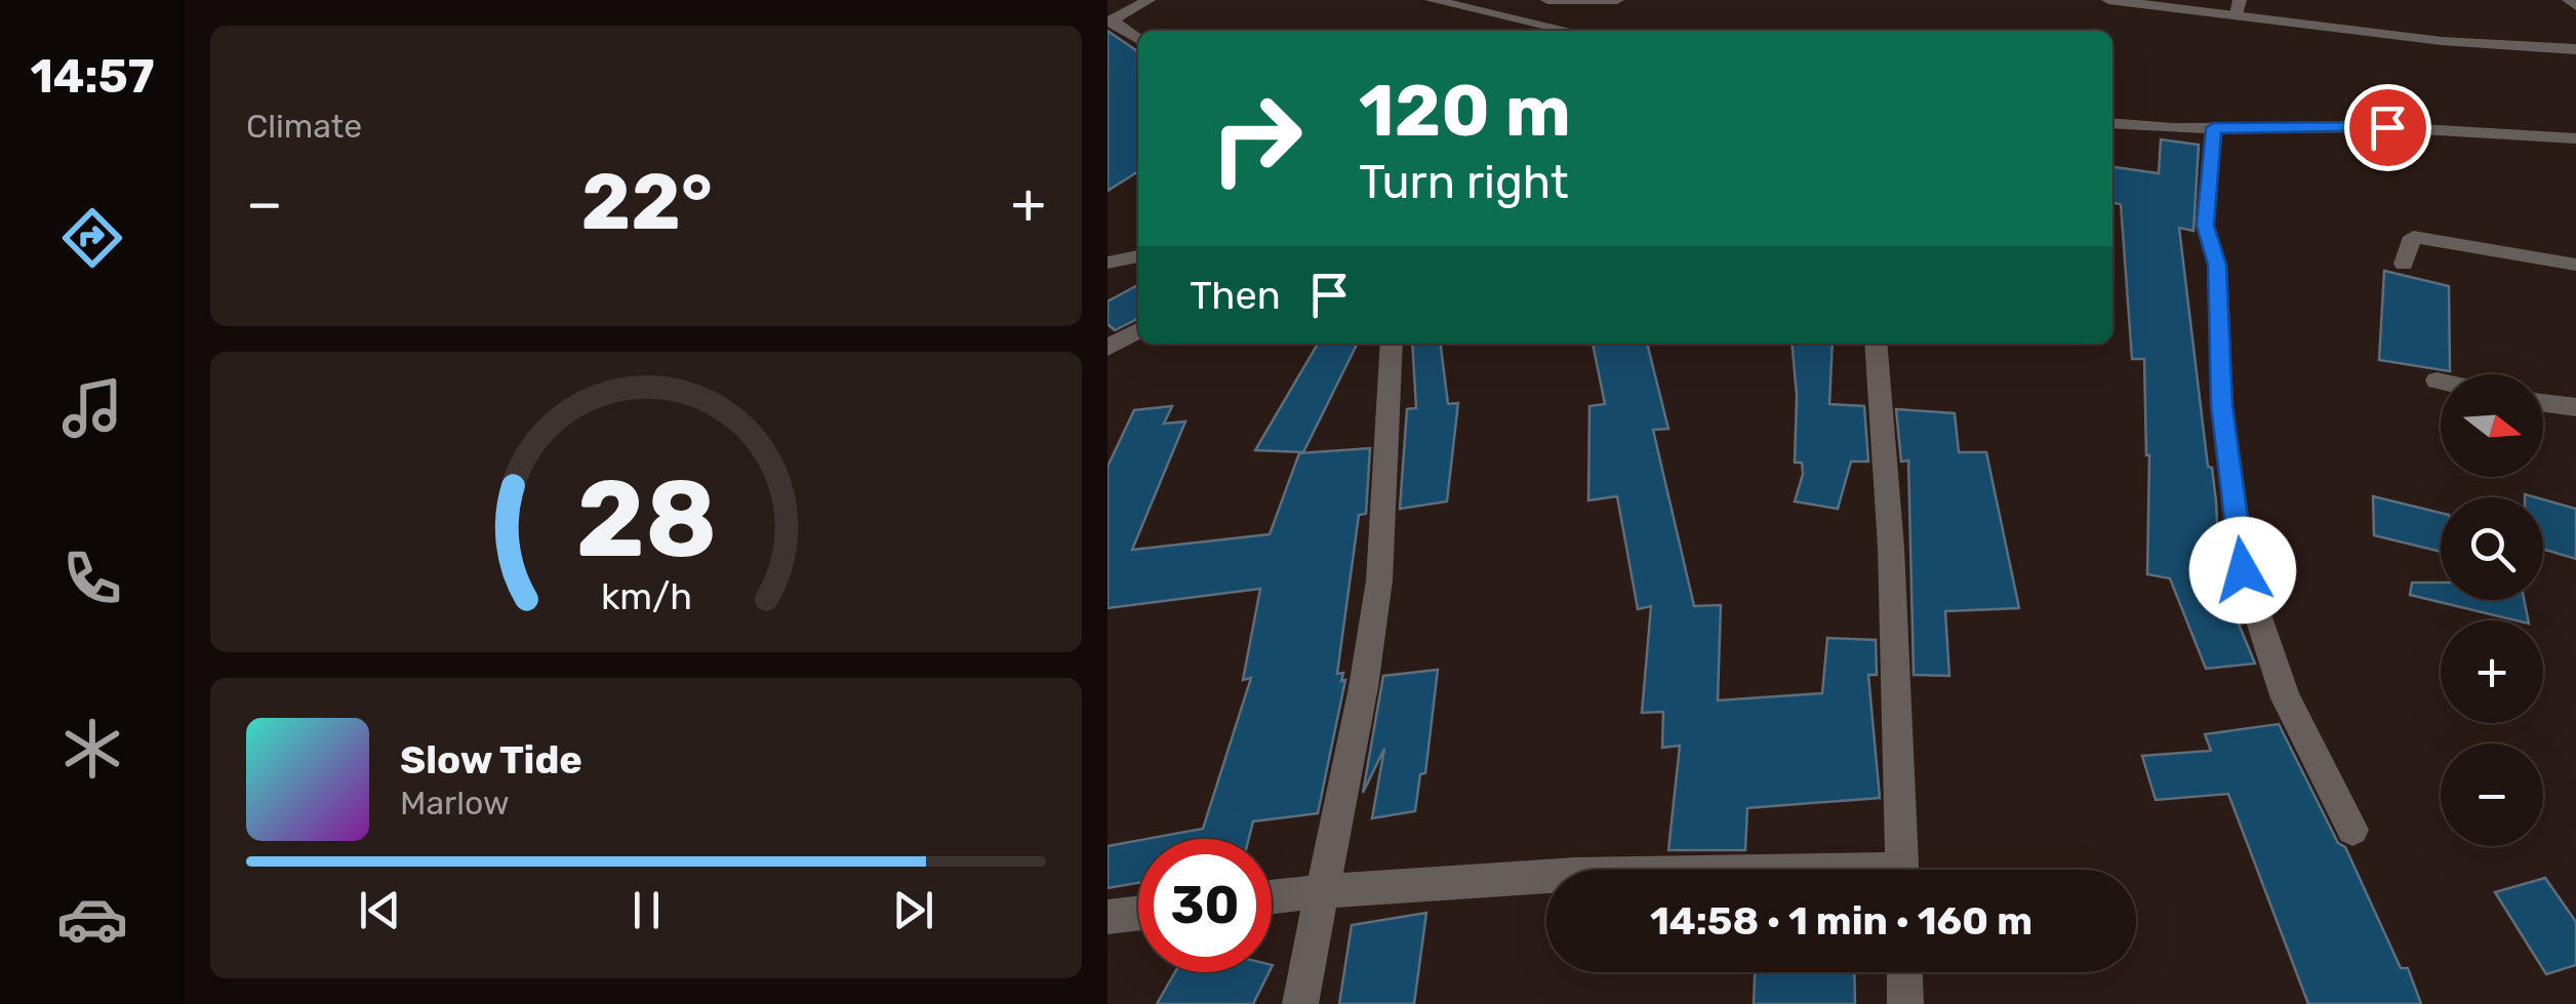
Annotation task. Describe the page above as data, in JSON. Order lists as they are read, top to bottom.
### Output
{
  "north": "right",
  "page": {
    "tabs": "14:57",
    "tile": "Climate",
    "turn": ["120 m", "Turn right"],
    "heat": ["−", "22°", "+"],
    "then": "Then",
    "map_buttons": ["+", "−"],
    "song": ["Slow Tide", "Marlow"],
    "limit": "30",
    "trip": "14:58 · 1 min · 160 m",
    "gauge": ["28", "km/h"]
  }
}
